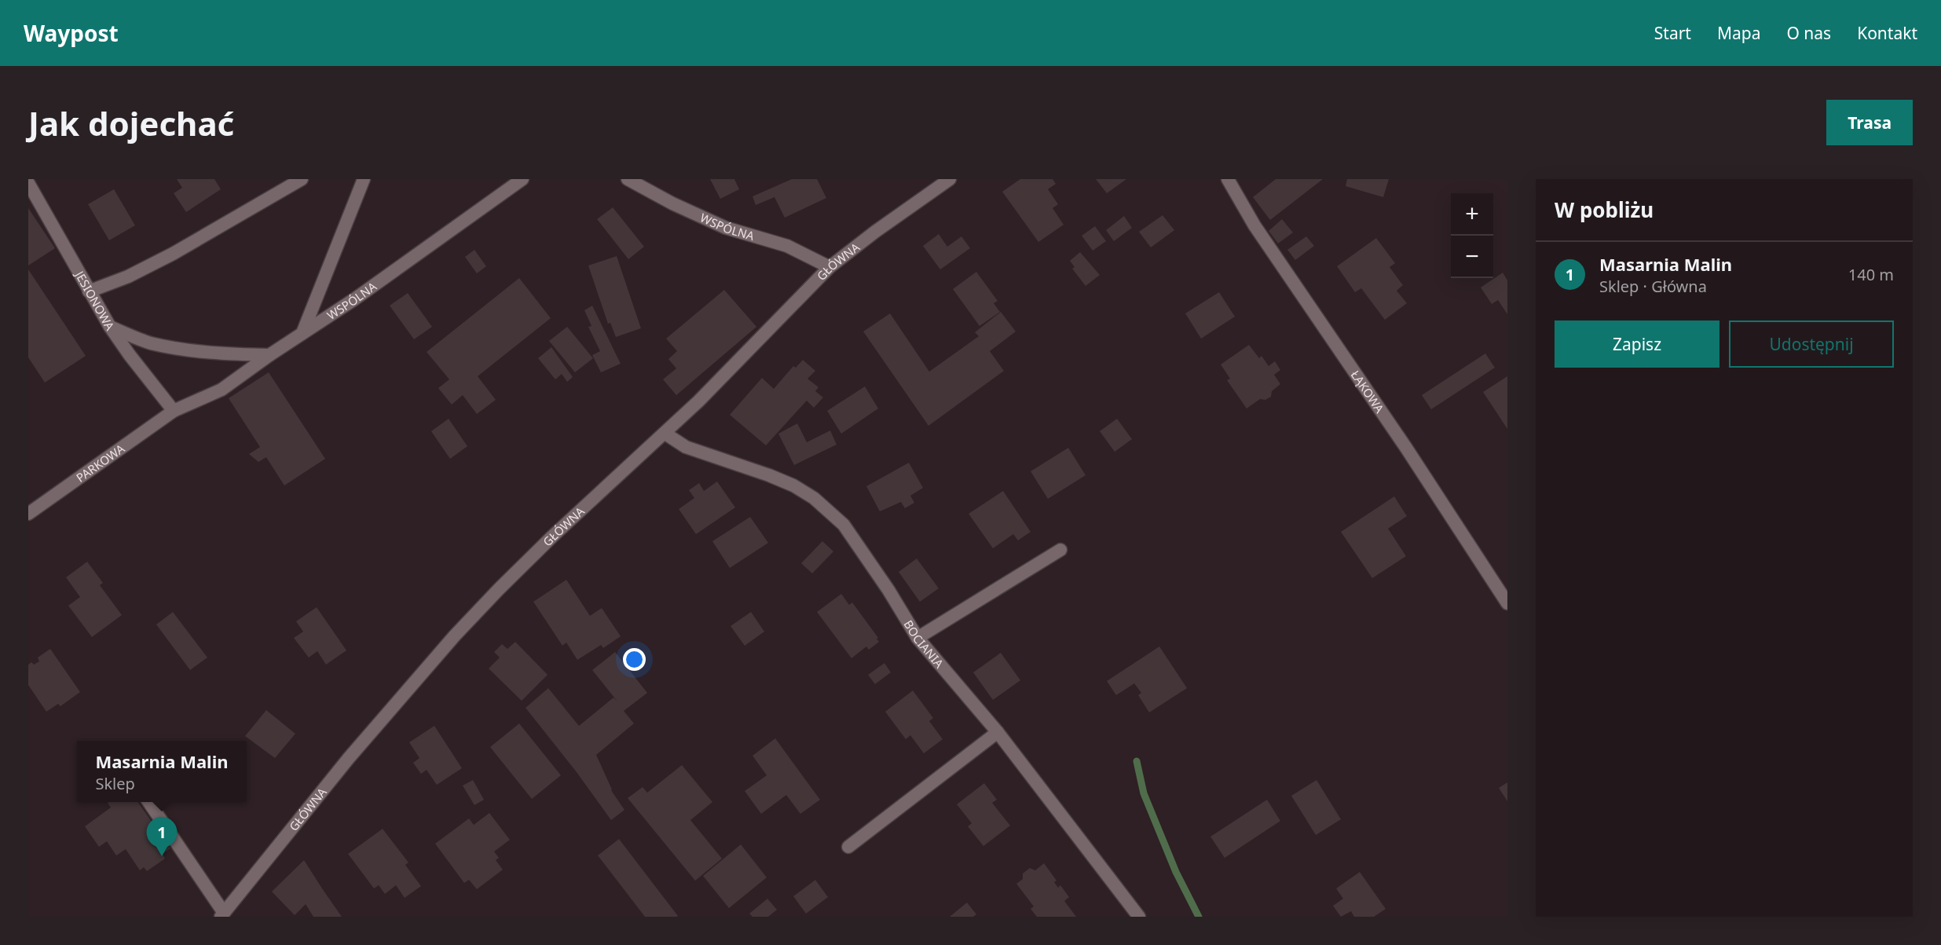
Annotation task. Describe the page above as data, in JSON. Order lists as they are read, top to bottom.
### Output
{
  "streets": {
    "street": [
      "WSPÓLNA",
      "GŁÓWNA",
      "JESIONOWA",
      "ŁĄKOWA",
      "PARKOWA",
      "BOCIANIA"
    ]
  },
  "crossings": [
    ["WSPÓLNA", "GŁÓWNA"],
    ["WSPÓLNA", "JESIONOWA"],
    ["WSPÓLNA", "PARKOWA"],
    ["GŁÓWNA", "BOCIANIA"],
    ["JESIONOWA", "PARKOWA"]
  ],
  "page": {
    "header": "Waypost",
    "nav": [
      "Start",
      "Mapa",
      "O nas",
      "Kontakt"
    ],
    "buttons": [
      "Trasa",
      ["Zapisz", "Udostępnij"]
    ],
    "title": "Jak dojechać",
    "heading": "W pobliżu",
    "map_buttons": ["+", "−"],
    "list": [
      {
        "mark": "1",
        "name": "Masarnia Malin",
        "note": "Sklep · Główna",
        "value": "140 m"
      }
    ],
    "popup": ["Masarnia Malin", "Sklep"],
    "pins": "1"
  }
}
